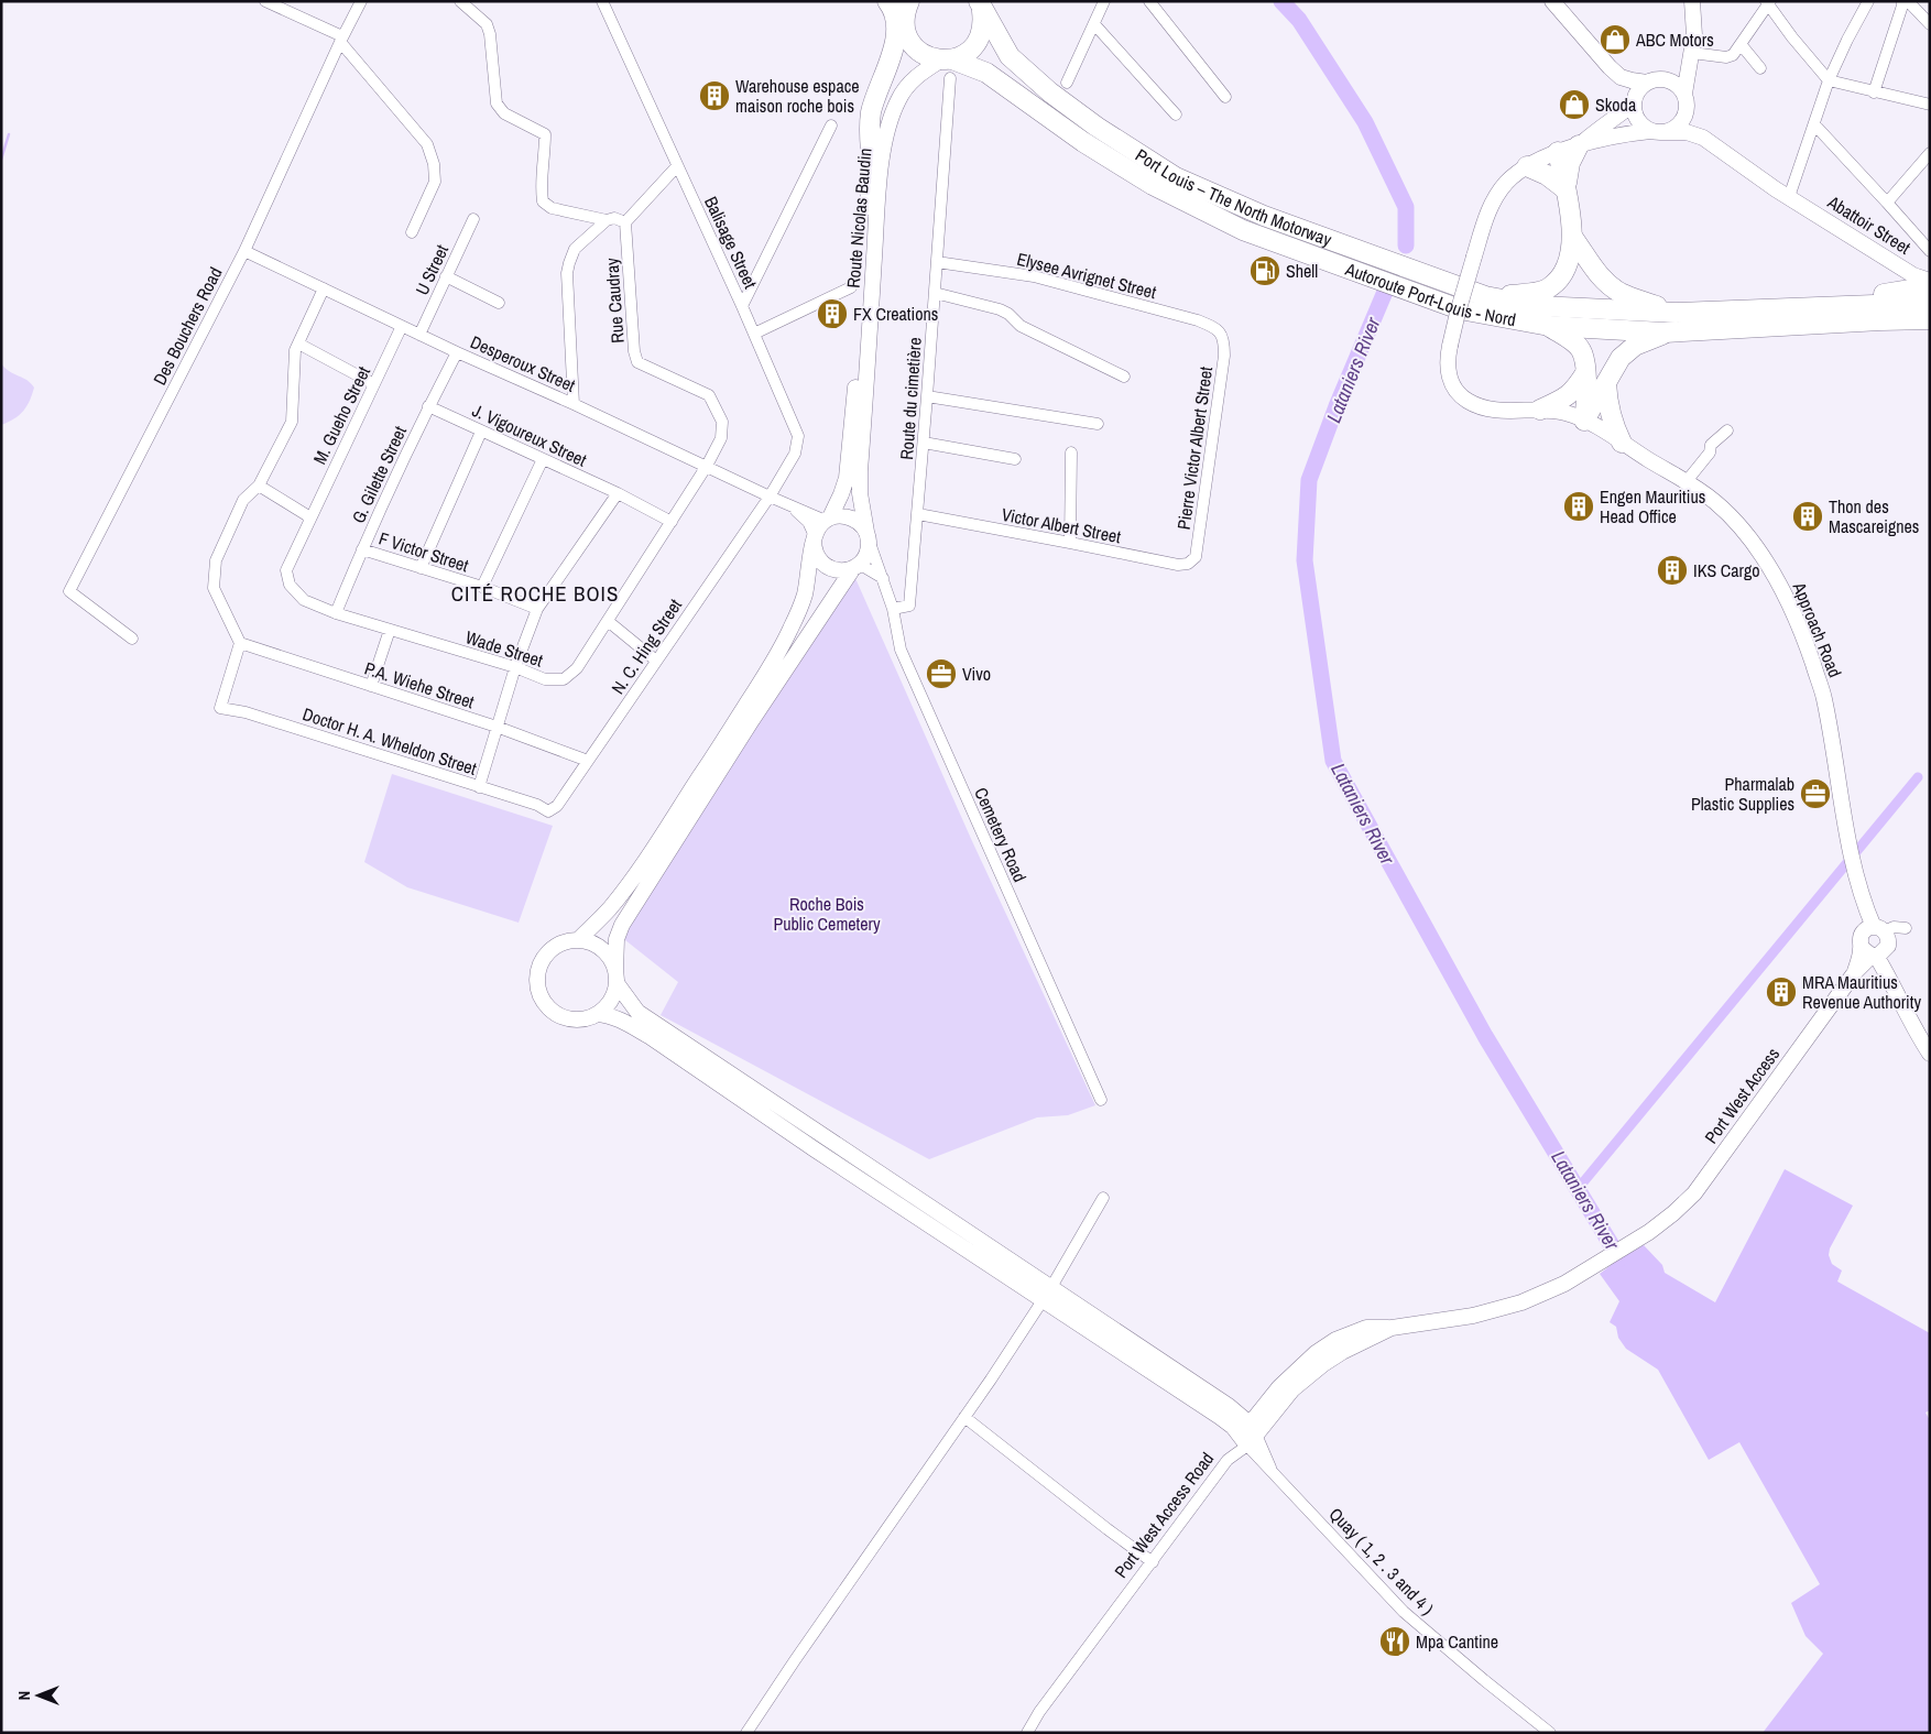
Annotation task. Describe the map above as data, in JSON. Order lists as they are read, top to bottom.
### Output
{
  "streets": {
    "highway": ["Port Louis – The North Motorway", "Autoroute Port-Louis - Nord"],
    "main road": [
      "Route Nicolas Baudin",
      "Abattoir Street",
      "Approach Road",
      "Port West Access"
    ],
    "street": [
      "Balisage Street",
      "U Street",
      "Elysee Avrignet Street",
      "Rue Caudray",
      "Des Bouchers Road",
      "Desperoux Street",
      "Route du cimetière",
      "M. Gueho Street",
      "J. Vigoureux Street",
      "Pierre Victor Albert Street",
      "G. Gilette Street",
      "Victor Albert Street",
      "F Victor Street",
      "N. C. Hing Street",
      "Wade Street",
      "P.A. Wiehe Street",
      "Doctor H. A. Wheldon Street",
      "Cemetery Road",
      "Port West Access Road",
      "Quay ( 1, 2 . 3 and 4 )"
    ]
  },
  "crossings": [
    ["Route Nicolas Baudin", "Autoroute Port-Louis - Nord"],
    ["Route Nicolas Baudin", "Desperoux Street"],
    ["Route Nicolas Baudin", "Route du cimetière"],
    ["Route Nicolas Baudin", "Cemetery Road"],
    ["Balisage Street", "Desperoux Street"],
    ["Balisage Street", "N. C. Hing Street"],
    ["U Street", "Desperoux Street"],
    ["Elysee Avrignet Street", "Route du cimetière"],
    ["Elysee Avrignet Street", "Pierre Victor Albert Street"],
    ["Autoroute Port-Louis - Nord", "Route du cimetière"],
    ["Rue Caudray", "Desperoux Street"],
    ["Rue Caudray", "Wade Street"],
    ["Des Bouchers Road", "Desperoux Street"],
    ["Desperoux Street", "M. Gueho Street"],
    ["Desperoux Street", "G. Gilette Street"],
    ["Desperoux Street", "N. C. Hing Street"],
    ["Desperoux Street", "Wade Street"],
    ["Desperoux Street", "Cemetery Road"],
    ["Route du cimetière", "Victor Albert Street"],
    ["Route du cimetière", "Cemetery Road"],
    ["M. Gueho Street", "Wade Street"],
    ["J. Vigoureux Street", "G. Gilette Street"],
    ["J. Vigoureux Street", "Wade Street"],
    ["Pierre Victor Albert Street", "Victor Albert Street"],
    ["G. Gilette Street", "F Victor Street"],
    ["G. Gilette Street", "Wade Street"],
    ["Approach Road", "Port West Access"],
    ["N. C. Hing Street", "P.A. Wiehe Street"],
    ["N. C. Hing Street", "Doctor H. A. Wheldon Street"],
    ["P.A. Wiehe Street", "Doctor H. A. Wheldon Street"],
    ["Port West Access", "Port West Access Road"],
    ["Port West Access", "Quay ( 1, 2 . 3 and 4 )"],
    ["Port West Access Road", "Quay ( 1, 2 . 3 and 4 )"]
  ],
  "districts": ["CITÉ ROCHE BOIS"],
  "water": ["Lataniers River"],
  "parks": ["Roche Bois Public Cemetery"],
  "places": {
    "shop": ["ABC Motors", "Skoda"],
    "building": [
      "Warehouse espace maison roche bois",
      "FX Creations",
      "Engen Mauritius Head Office",
      "Thon des Mascareignes",
      "IKS Cargo",
      "MRA Mauritius Revenue Authority"
    ],
    "fuel station": ["Shell"],
    "office": ["Vivo", "Pharmalab Plastic Supplies"],
    "restaurant": ["Mpa Cantine"]
  },
  "north": "left"
}
